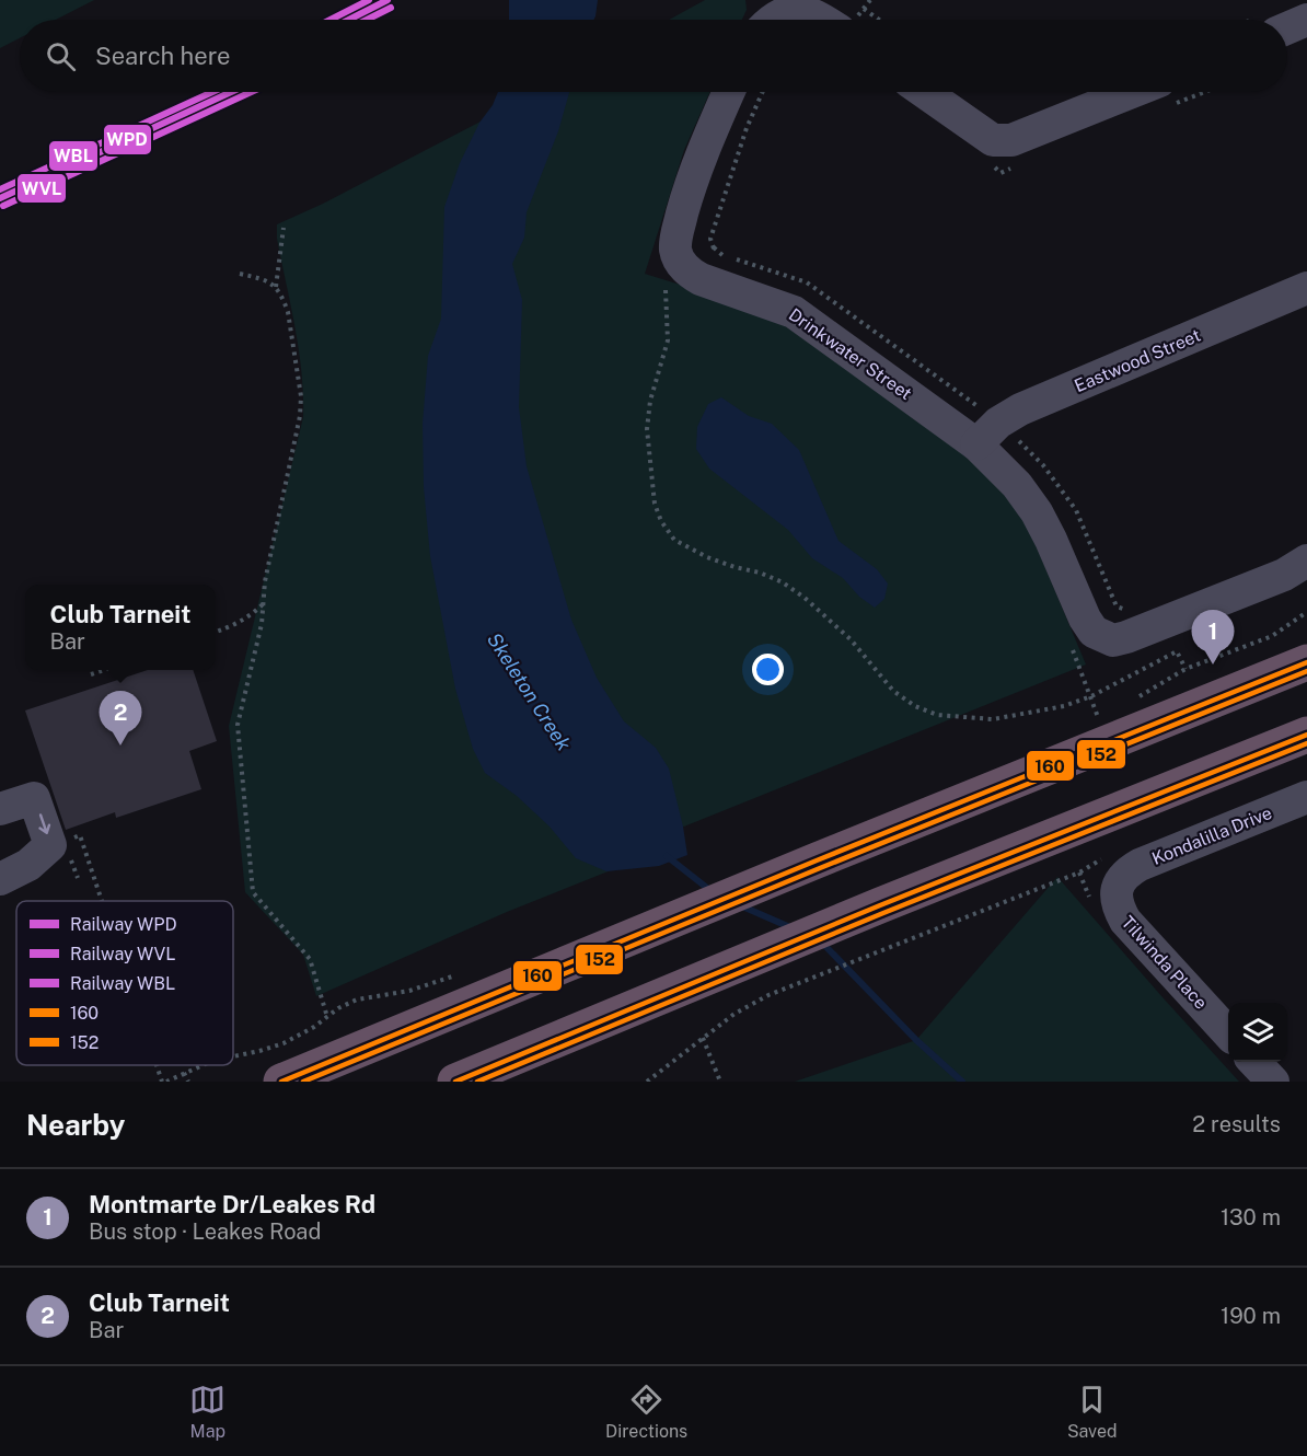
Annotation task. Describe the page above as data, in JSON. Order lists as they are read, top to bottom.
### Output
{
  "streets": {
    "street": [
      "Drinkwater Street",
      "Eastwood Street",
      "Kondalilla Drive",
      "Tilwinda Place"
    ]
  },
  "crossings": [
    ["Drinkwater Street", "Eastwood Street"],
    ["Kondalilla Drive", "Tilwinda Place"]
  ],
  "water": ["Skeleton Creek"],
  "lines": [
    "rail line WPD",
    "rail line WBL",
    "rail line WVL",
    "transit line 160",
    "transit line 152"
  ],
  "legend": [
    "Railway WPD",
    "Railway WVL",
    "Railway WBL",
    "160",
    "152"
  ],
  "page": {
    "search": "Search here",
    "popup": ["Club Tarneit", "Bar"],
    "pins": ["1", "2"],
    "heading": ["Nearby", "2 results"],
    "list": [
      {
        "mark": "1",
        "name": "Montmarte Dr/Leakes Rd",
        "note": "Bus stop · Leakes Road",
        "value": "130 m"
      },
      {
        "mark": "2",
        "name": "Club Tarneit",
        "note": "Bar",
        "value": "190 m"
      }
    ],
    "nav": ["Map", "Directions", "Saved"]
  }
}
